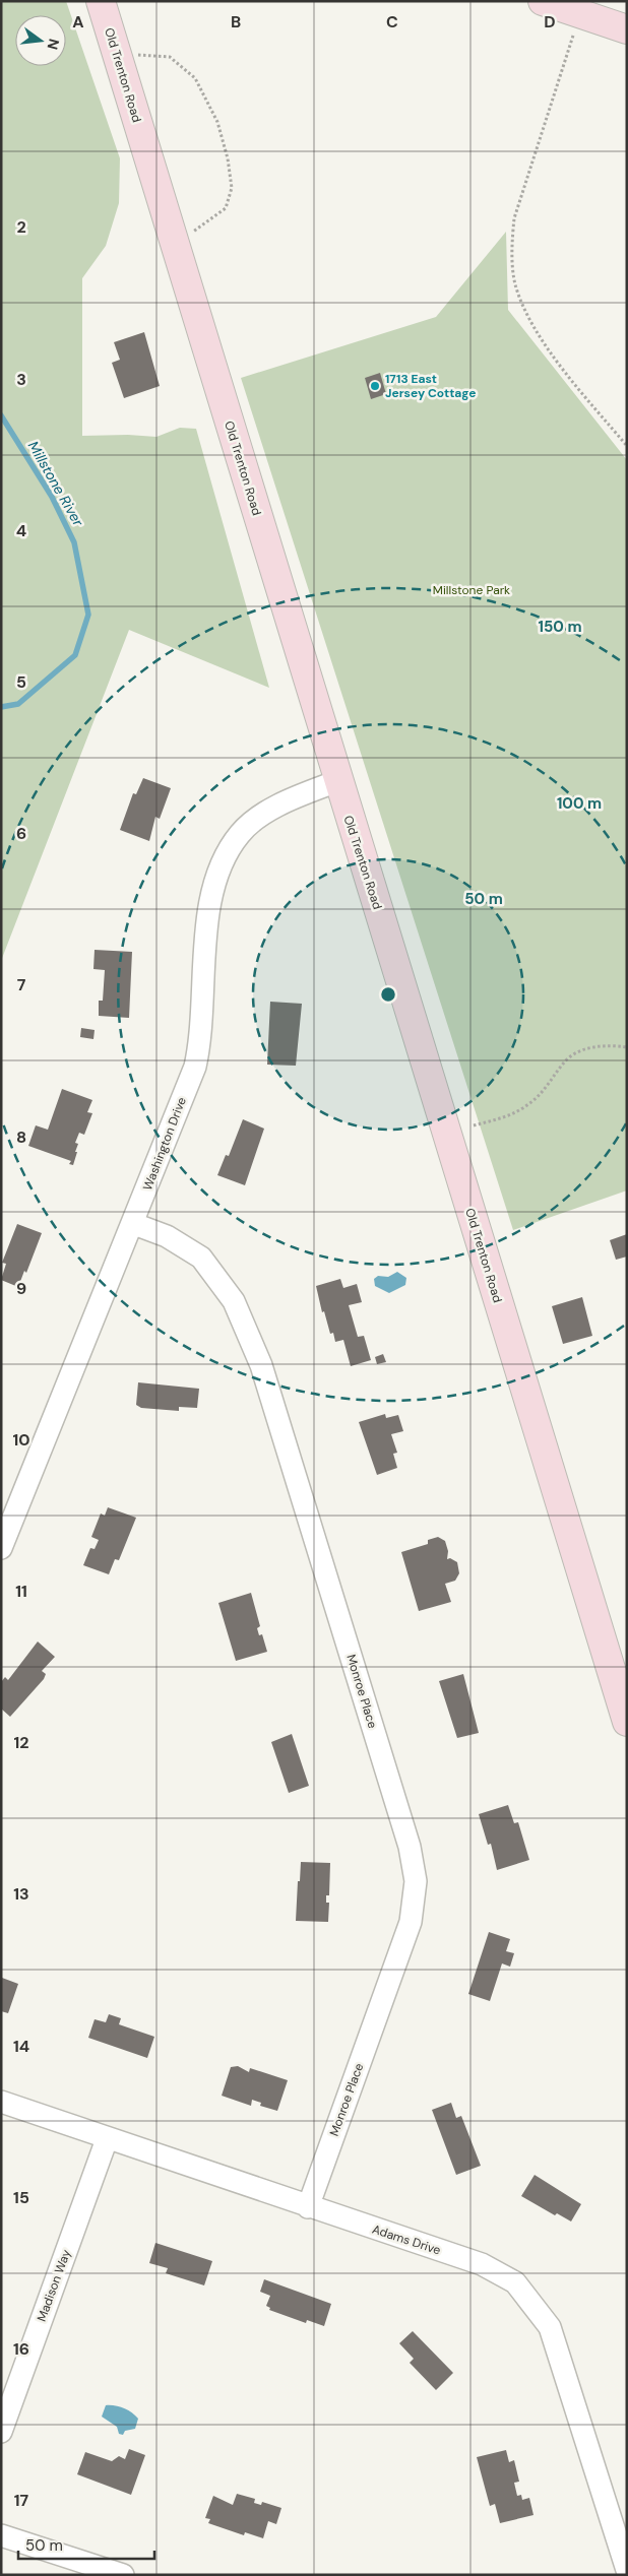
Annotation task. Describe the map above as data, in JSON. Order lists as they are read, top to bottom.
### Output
{
  "streets": {
    "main road": ["Old Trenton Road"],
    "street": [
      "Washington Drive",
      "Monroe Place",
      "Adams Drive",
      "Madison Way"
    ]
  },
  "crossings": [
    ["Old Trenton Road", "Washington Drive"],
    ["Washington Drive", "Monroe Place"],
    ["Monroe Place", "Adams Drive"],
    ["Adams Drive", "Madison Way"]
  ],
  "water": ["Millstone River"],
  "parks": ["Millstone Park"],
  "places": ["1713 East Jersey Cottage"],
  "scale_bar": "50 m",
  "north": "right",
  "grid": {
    "columns": [
      "A",
      "B",
      "C",
      "D"
    ],
    "rows": [
      "2",
      "3",
      "4",
      "5",
      "6",
      "7",
      "8",
      "9",
      "10",
      "11",
      "12",
      "13",
      "14",
      "15",
      "16",
      "17"
    ]
  },
  "rings": ["150 m", "100 m", "50 m"]
}
